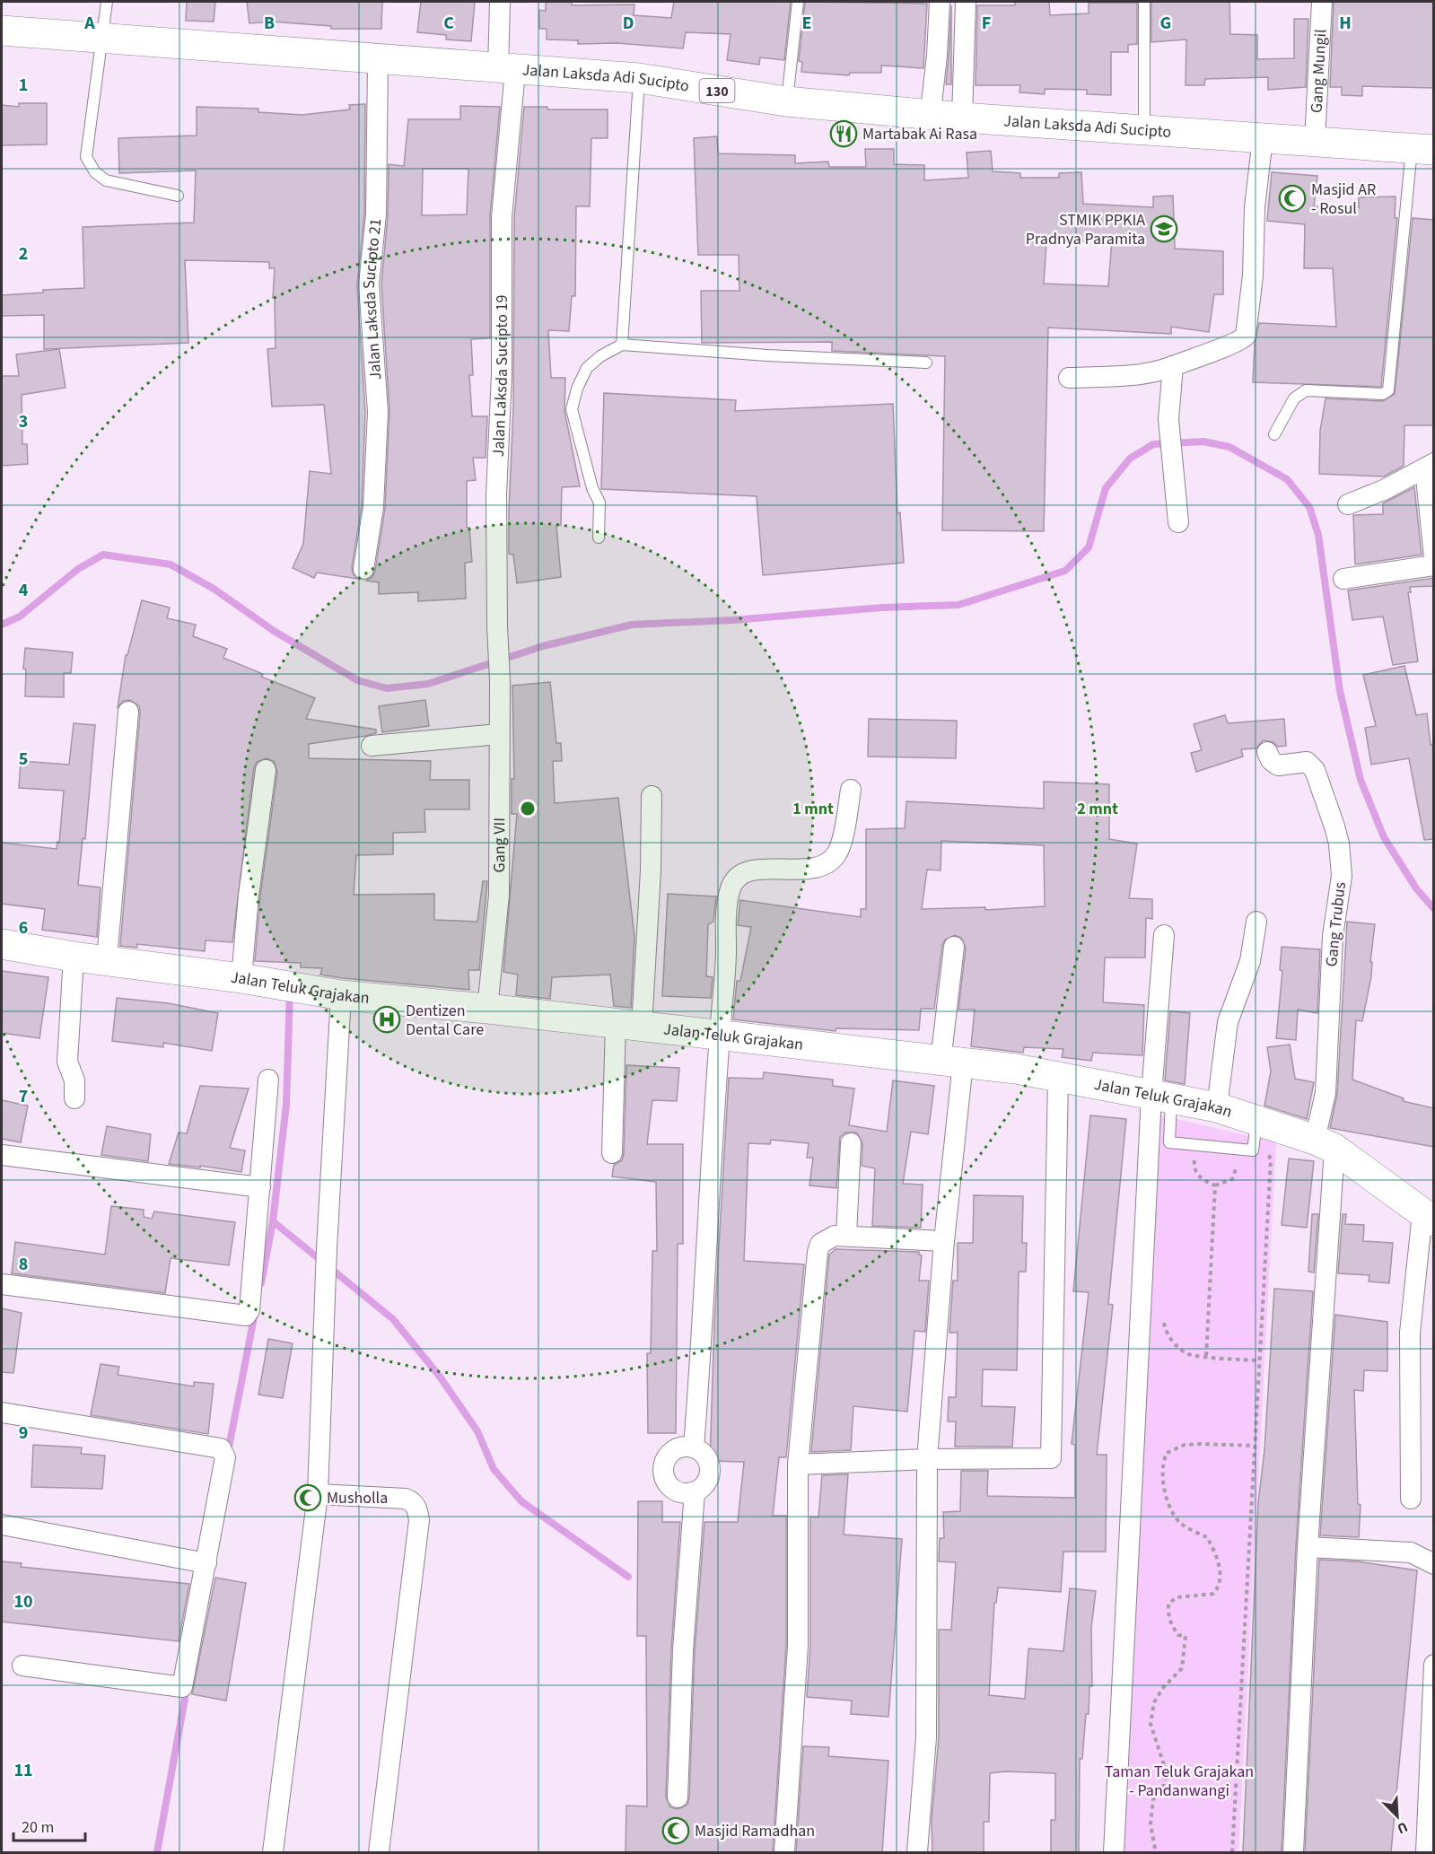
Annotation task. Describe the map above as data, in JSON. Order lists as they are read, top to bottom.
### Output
{
  "streets": {
    "main road": ["Jalan Laksda Adi Sucipto", "130", "Jalan Teluk Grajakan"],
    "street": [
      "Gang Mungil",
      "Jalan Laksda Sucipto 21",
      "Jalan Laksda Sucipto 19",
      "Gang VII",
      "Gang Trubus"
    ]
  },
  "crossings": [
    ["Gang Mungil", "Jalan Laksda Adi Sucipto"],
    ["Jalan Laksda Adi Sucipto", "Jalan Laksda Sucipto 21"],
    ["Jalan Laksda Adi Sucipto", "Jalan Laksda Sucipto 19"],
    ["Jalan Laksda Sucipto 19", "Gang VII"],
    ["Gang VII", "Jalan Teluk Grajakan"],
    ["Gang Trubus", "Jalan Teluk Grajakan"]
  ],
  "parks": ["Taman Teluk Grajakan - Pandanwangi"],
  "places": {
    "restaurant": ["Martabak Ai Rasa"],
    "mosque": ["Masjid AR - Rosul", "Musholla", "Masjid Ramadhan"],
    "school or university": ["STMIK PPKIA Pradnya Paramita"],
    "hospital": ["Dentizen Dental Care"]
  },
  "scale_bar": "20 m",
  "north": "bottom right",
  "grid": {
    "columns": [
      "A",
      "B",
      "C",
      "D",
      "E",
      "F",
      "G",
      "H"
    ],
    "rows": [
      "1",
      "2",
      "3",
      "4",
      "5",
      "6",
      "7",
      "8",
      "9",
      "10",
      "11"
    ]
  },
  "rings": ["1 mnt", "2 mnt"]
}
